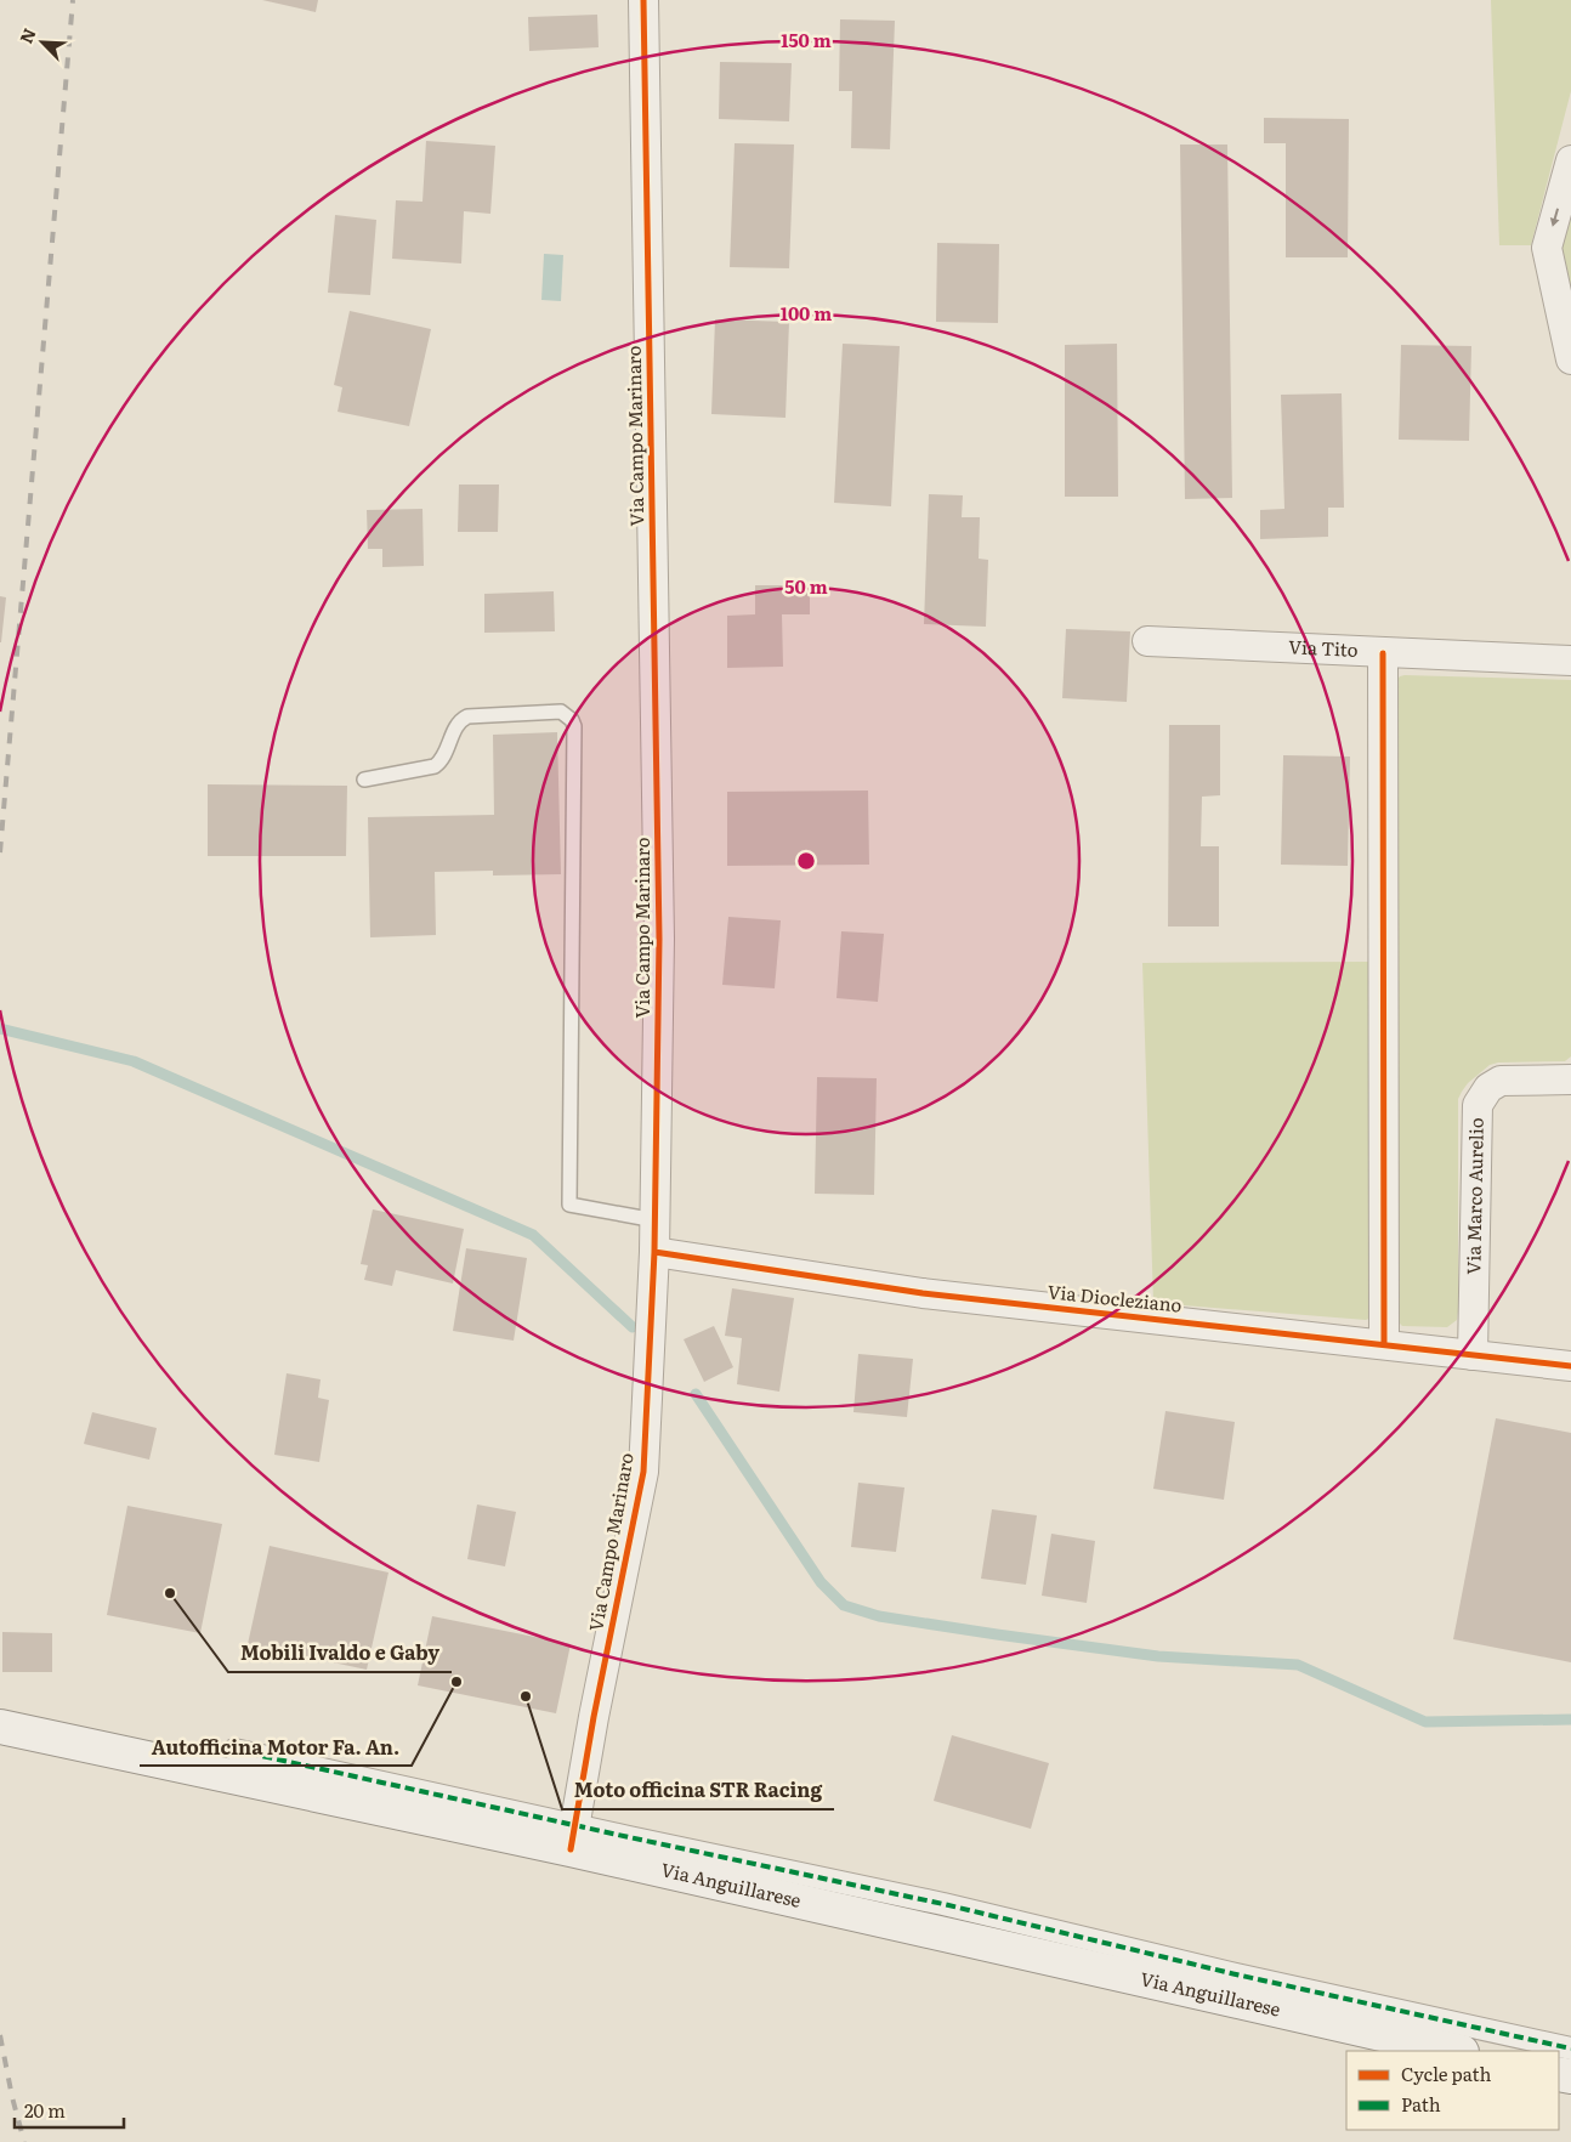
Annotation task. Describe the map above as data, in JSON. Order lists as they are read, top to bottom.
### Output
{
  "streets": {
    "main road": ["Via Anguillarese"],
    "street": [
      "Via Campo Marinaro",
      "Via Tito",
      "Via Marco Aurelio",
      "Via Diocleziano"
    ]
  },
  "crossings": [
    ["Via Campo Marinaro", "Via Diocleziano"],
    ["Via Campo Marinaro", "Via Anguillarese"],
    ["Via Marco Aurelio", "Via Diocleziano"]
  ],
  "places": ["Mobili Ivaldo e Gaby", "Autofficina Motor Fa. An.", "Moto officina STR Racing"],
  "legend": ["Cycle path", "Path"],
  "scale_bar": "20 m",
  "north": "top left",
  "rings": ["150 m", "100 m", "50 m"]
}
